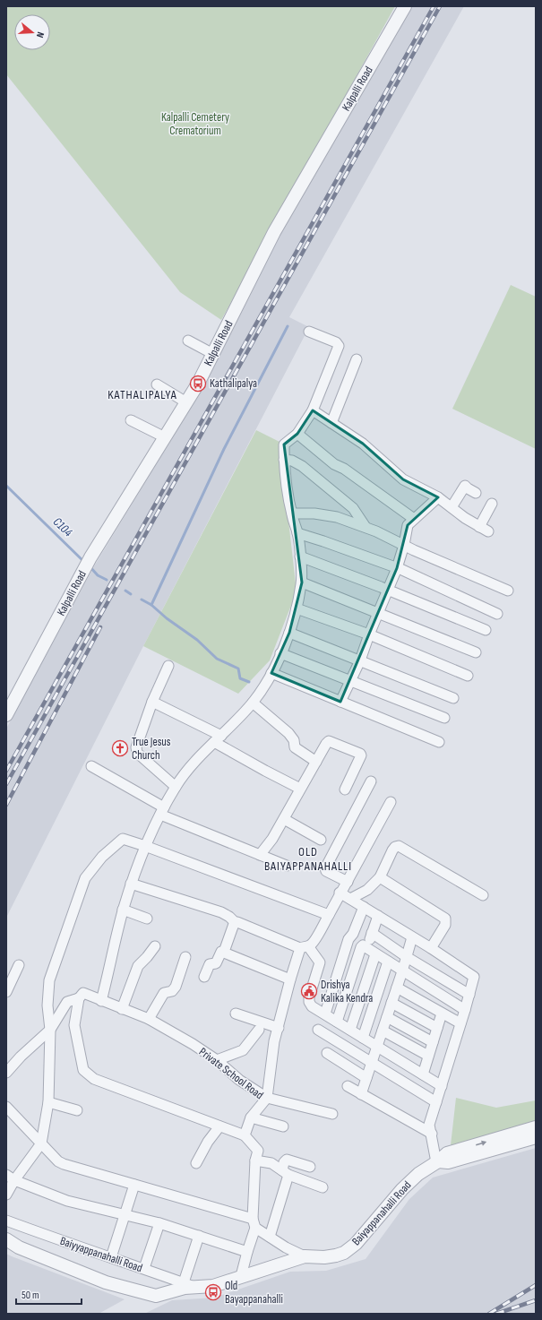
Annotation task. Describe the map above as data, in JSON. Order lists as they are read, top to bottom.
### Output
{
  "streets": {
    "street": [
      "Kalpalli Road",
      "Private School Road",
      "Baiyappanahalli Road",
      "Baiyyappanahalli Road"
    ]
  },
  "crossings": [
    ["Baiyappanahalli Road", "Baiyyappanahalli Road"]
  ],
  "districts": ["KATHALIPALYA", "OLD BAIYAPPANAHALLI"],
  "water": ["C104"],
  "parks": ["Kalpalli Cemetery Crematorium"],
  "places": {
    "bus stop": ["Kathalipalya", "Old Bayappanahalli"],
    "church": ["True Jesus Church"],
    "public building": ["Drishya Kalika Kendra"]
  },
  "scale_bar": "50 m",
  "north": "right"
}
